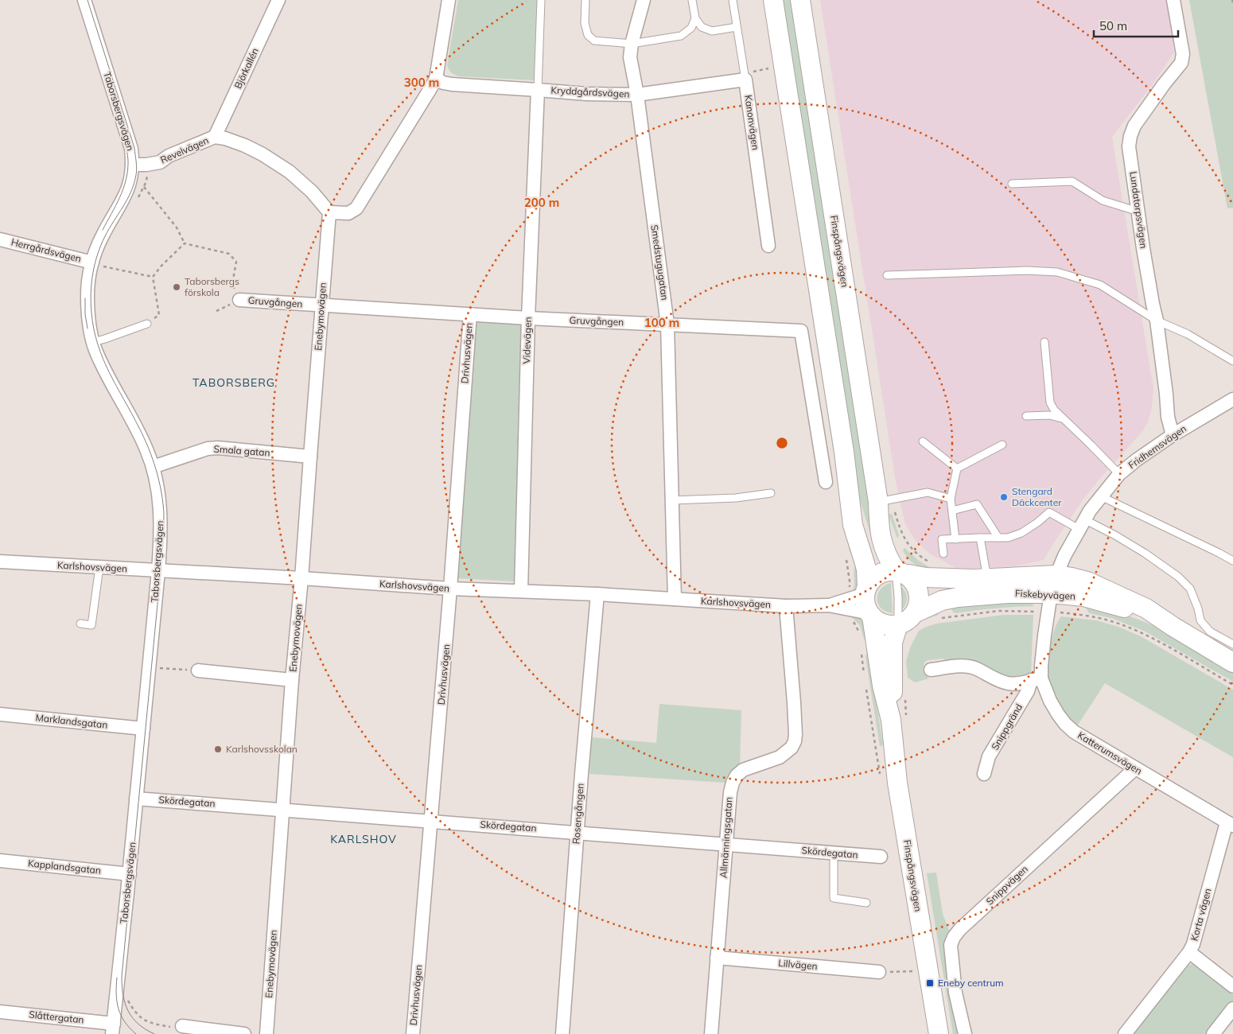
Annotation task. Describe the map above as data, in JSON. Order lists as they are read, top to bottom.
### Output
{
  "streets": {
    "main road": ["Finspångsvägen", "Fiskebyvägen"],
    "street": [
      "Björkallén",
      "Kryddgårdsvägen",
      "Taborsbergsvägen",
      "Kanonvägen",
      "Revelvägen",
      "Lundatorpsvägen",
      "Herrgårdsvägen",
      "Smedstugugatan",
      "Gruvgången",
      "Enebymovägen",
      "Videvägen",
      "Drivhusvägen",
      "Fridhemsvägen",
      "Smala gatan",
      "Karlshovsvägen",
      "Marklandsgatan",
      "Snippgränd",
      "Katterumsvägen",
      "Skördegatan",
      "Rosengången",
      "Allmänningsgatan",
      "Kapplandsgatan",
      "Snippvägen",
      "Korta vägen",
      "Lillvägen",
      "Slåttergatan"
    ]
  },
  "crossings": [
    ["Björkallén", "Revelvägen"],
    ["Kryddgårdsvägen", "Kanonvägen"],
    ["Kryddgårdsvägen", "Smedstugugatan"],
    ["Kryddgårdsvägen", "Videvägen"],
    ["Taborsbergsvägen", "Revelvägen"],
    ["Taborsbergsvägen", "Herrgårdsvägen"],
    ["Taborsbergsvägen", "Smala gatan"],
    ["Taborsbergsvägen", "Karlshovsvägen"],
    ["Taborsbergsvägen", "Marklandsgatan"],
    ["Taborsbergsvägen", "Skördegatan"],
    ["Taborsbergsvägen", "Kapplandsgatan"],
    ["Taborsbergsvägen", "Slåttergatan"],
    ["Revelvägen", "Enebymovägen"],
    ["Lundatorpsvägen", "Fridhemsvägen"],
    ["Finspångsvägen", "Karlshovsvägen"],
    ["Finspångsvägen", "Fiskebyvägen"],
    ["Smedstugugatan", "Gruvgången"],
    ["Smedstugugatan", "Karlshovsvägen"],
    ["Gruvgången", "Enebymovägen"],
    ["Gruvgången", "Videvägen"],
    ["Gruvgången", "Drivhusvägen"],
    ["Enebymovägen", "Smala gatan"],
    ["Enebymovägen", "Karlshovsvägen"],
    ["Enebymovägen", "Skördegatan"],
    ["Videvägen", "Karlshovsvägen"],
    ["Drivhusvägen", "Karlshovsvägen"],
    ["Drivhusvägen", "Skördegatan"],
    ["Fridhemsvägen", "Fiskebyvägen"],
    ["Fridhemsvägen", "Katterumsvägen"],
    ["Karlshovsvägen", "Rosengången"],
    ["Karlshovsvägen", "Allmänningsgatan"],
    ["Fiskebyvägen", "Katterumsvägen"],
    ["Snippgränd", "Katterumsvägen"],
    ["Katterumsvägen", "Snippvägen"],
    ["Katterumsvägen", "Korta vägen"],
    ["Skördegatan", "Rosengången"],
    ["Skördegatan", "Allmänningsgatan"],
    ["Allmänningsgatan", "Lillvägen"]
  ],
  "districts": ["TABORSBERG", "KARLSHOV"],
  "places": {
    "other": ["Taborsbergs förskola", "Stengard Däckcenter", "Karlshovsskolan"],
    "transit": ["Eneby centrum"]
  },
  "scale_bar": "50 m",
  "rings": ["300 m", "200 m", "100 m"]
}
